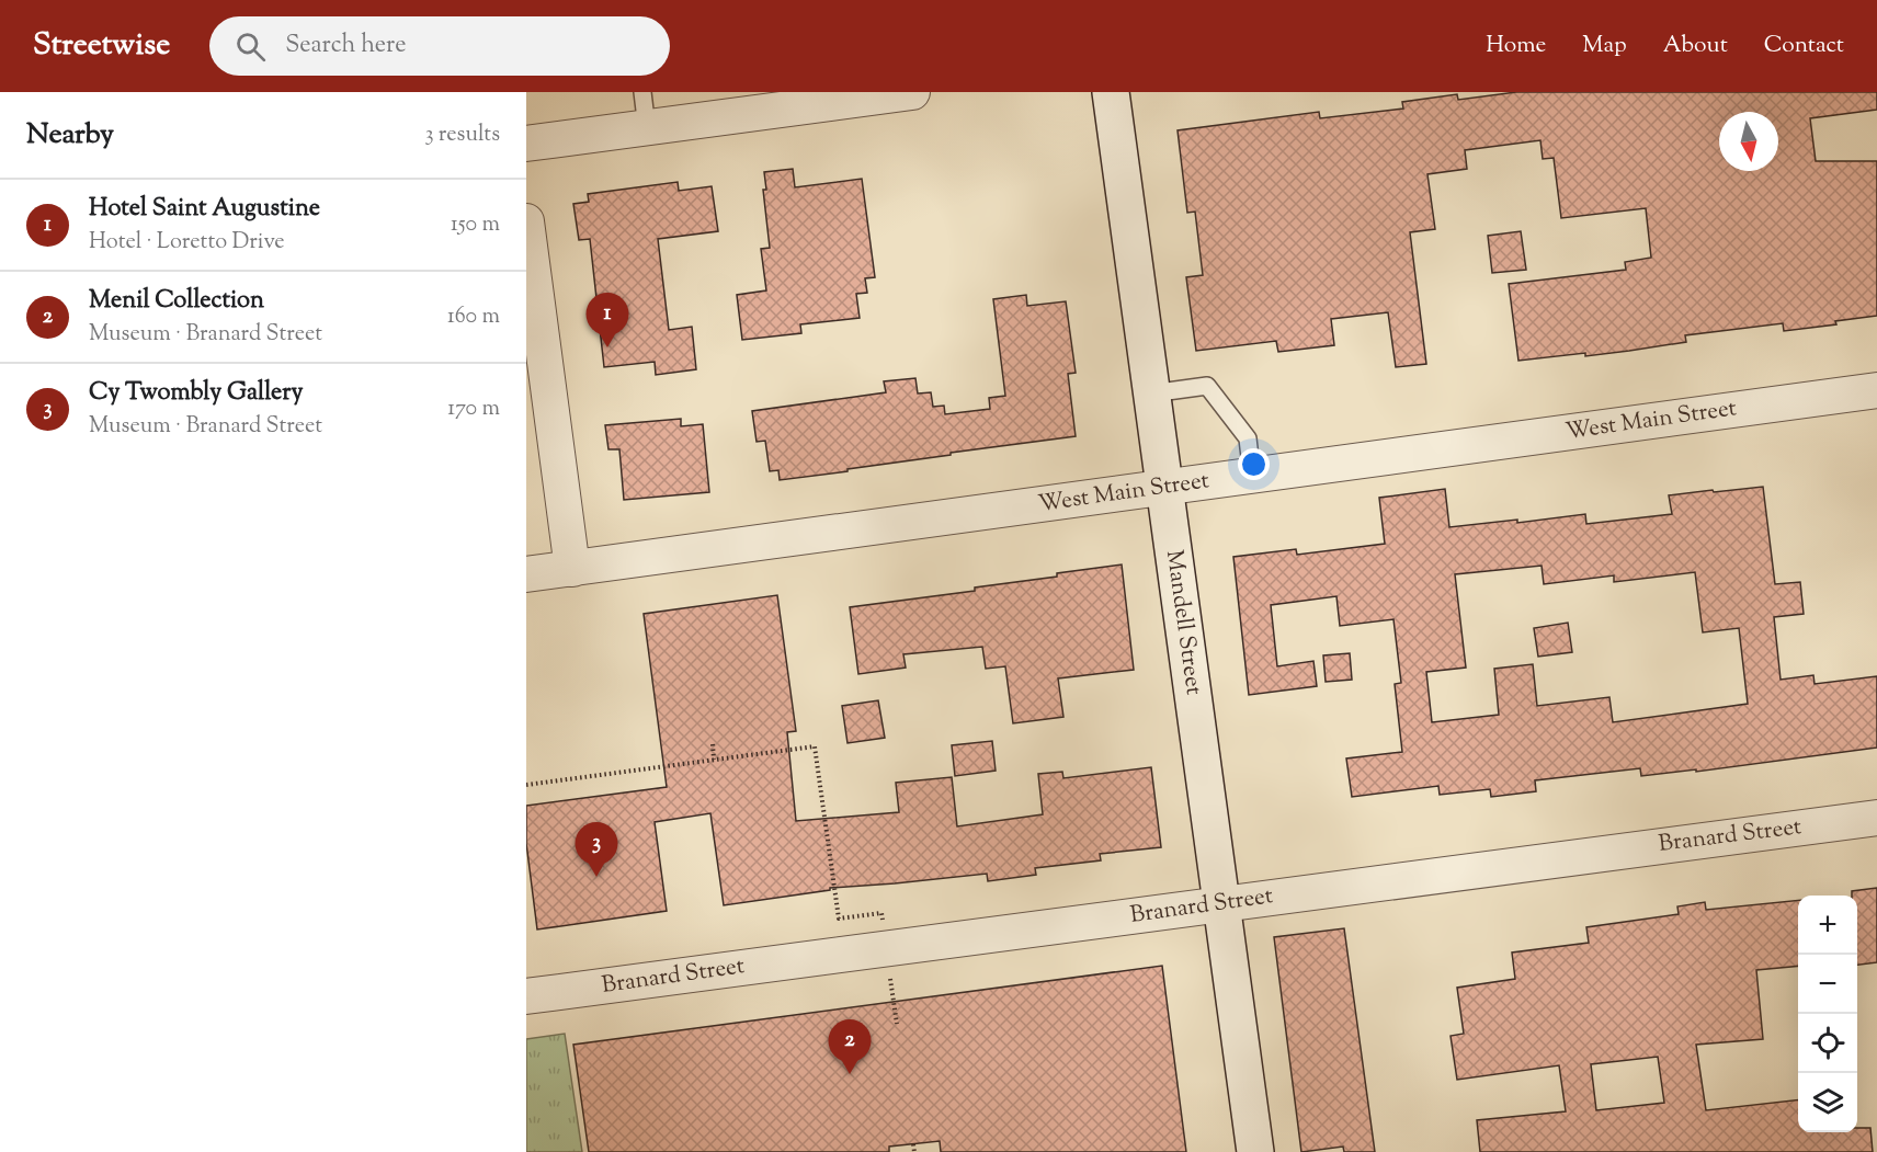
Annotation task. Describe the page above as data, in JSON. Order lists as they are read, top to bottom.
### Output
{
  "streets": {
    "street": ["West Main Street", "Mandell Street", "Branard Street"]
  },
  "crossings": [
    ["West Main Street", "Mandell Street"],
    ["Mandell Street", "Branard Street"]
  ],
  "north": "bottom",
  "page": {
    "header": "Streetwise",
    "search": "Search here",
    "nav": [
      "Home",
      "Map",
      "About",
      "Contact"
    ],
    "heading": ["Nearby", "3 results"],
    "list": [
      {
        "mark": "1",
        "name": "Hotel Saint Augustine",
        "note": "Hotel · Loretto Drive",
        "value": "150 m"
      },
      {
        "mark": "2",
        "name": "Menil Collection",
        "note": "Museum · Branard Street",
        "value": "160 m"
      },
      {
        "mark": "3",
        "name": "Cy Twombly Gallery",
        "note": "Museum · Branard Street",
        "value": "170 m"
      }
    ],
    "pins": ["1", "3", "2"],
    "map_buttons": ["+", "−"]
  }
}
